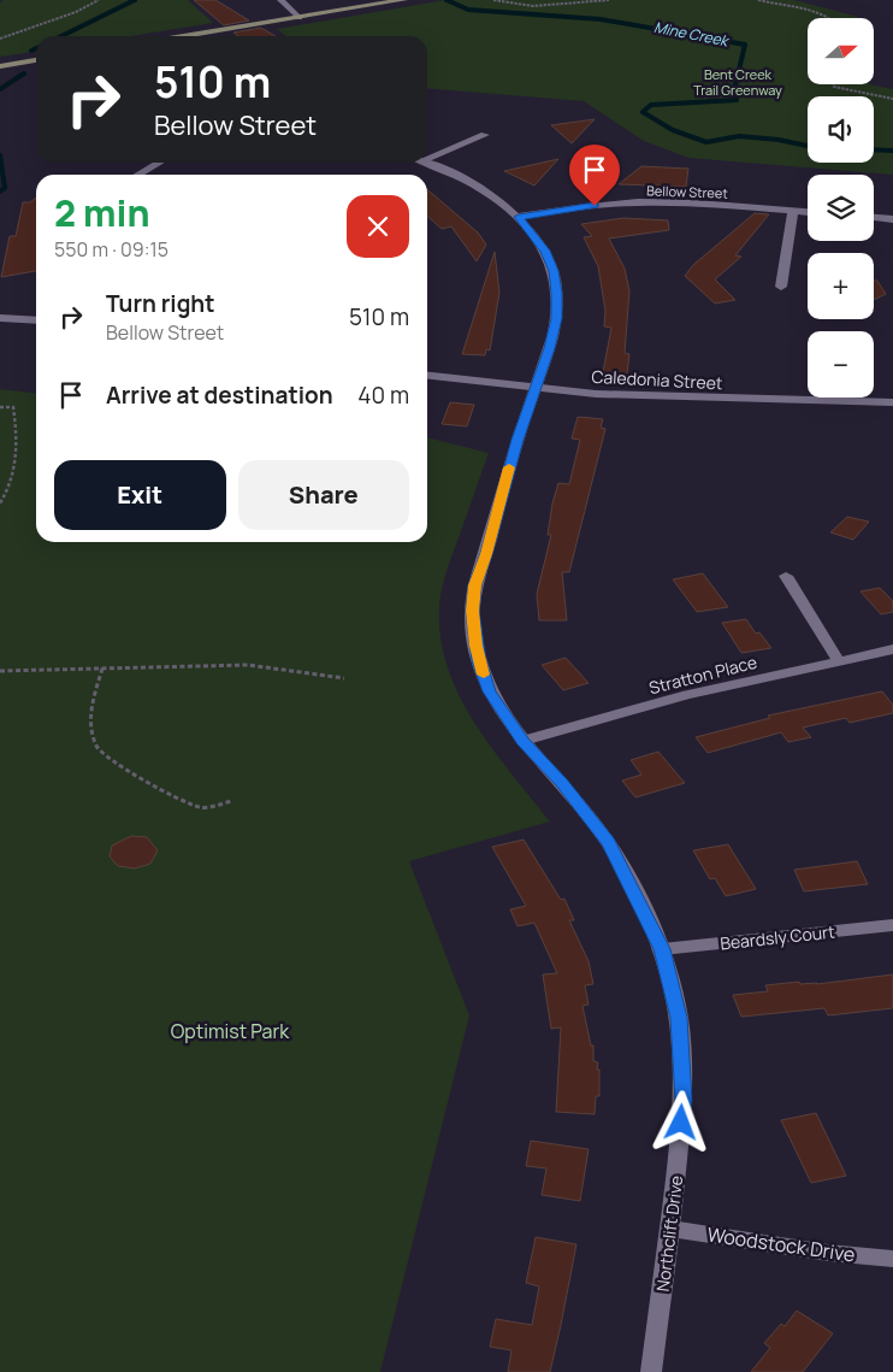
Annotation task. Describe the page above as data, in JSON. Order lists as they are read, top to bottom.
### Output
{
  "streets": {
    "street": [
      "Bellow Street",
      "Caledonia Street",
      "Stratton Place",
      "Beardsly Court",
      "Northclift Drive",
      "Woodstock Drive"
    ]
  },
  "crossings": [
    ["Bellow Street", "Northclift Drive"],
    ["Caledonia Street", "Northclift Drive"],
    ["Stratton Place", "Northclift Drive"],
    ["Beardsly Court", "Northclift Drive"],
    ["Northclift Drive", "Woodstock Drive"]
  ],
  "water": ["Mine Creek"],
  "parks": ["Bent Creek Trail Greenway", "Optimist Park"],
  "north": "right",
  "page": {
    "map_buttons": ["+", "−"],
    "turn": ["510 m", "Bellow Street"],
    "heading": ["2 min", "550 m · 09:15"],
    "list": [
      {
        "name": "Turn right",
        "note": "Bellow Street",
        "value": "510 m"
      },
      {
        "name": "Arrive at destination",
        "value": "40 m"
      }
    ],
    "buttons": ["Exit", "Share"]
  }
}
